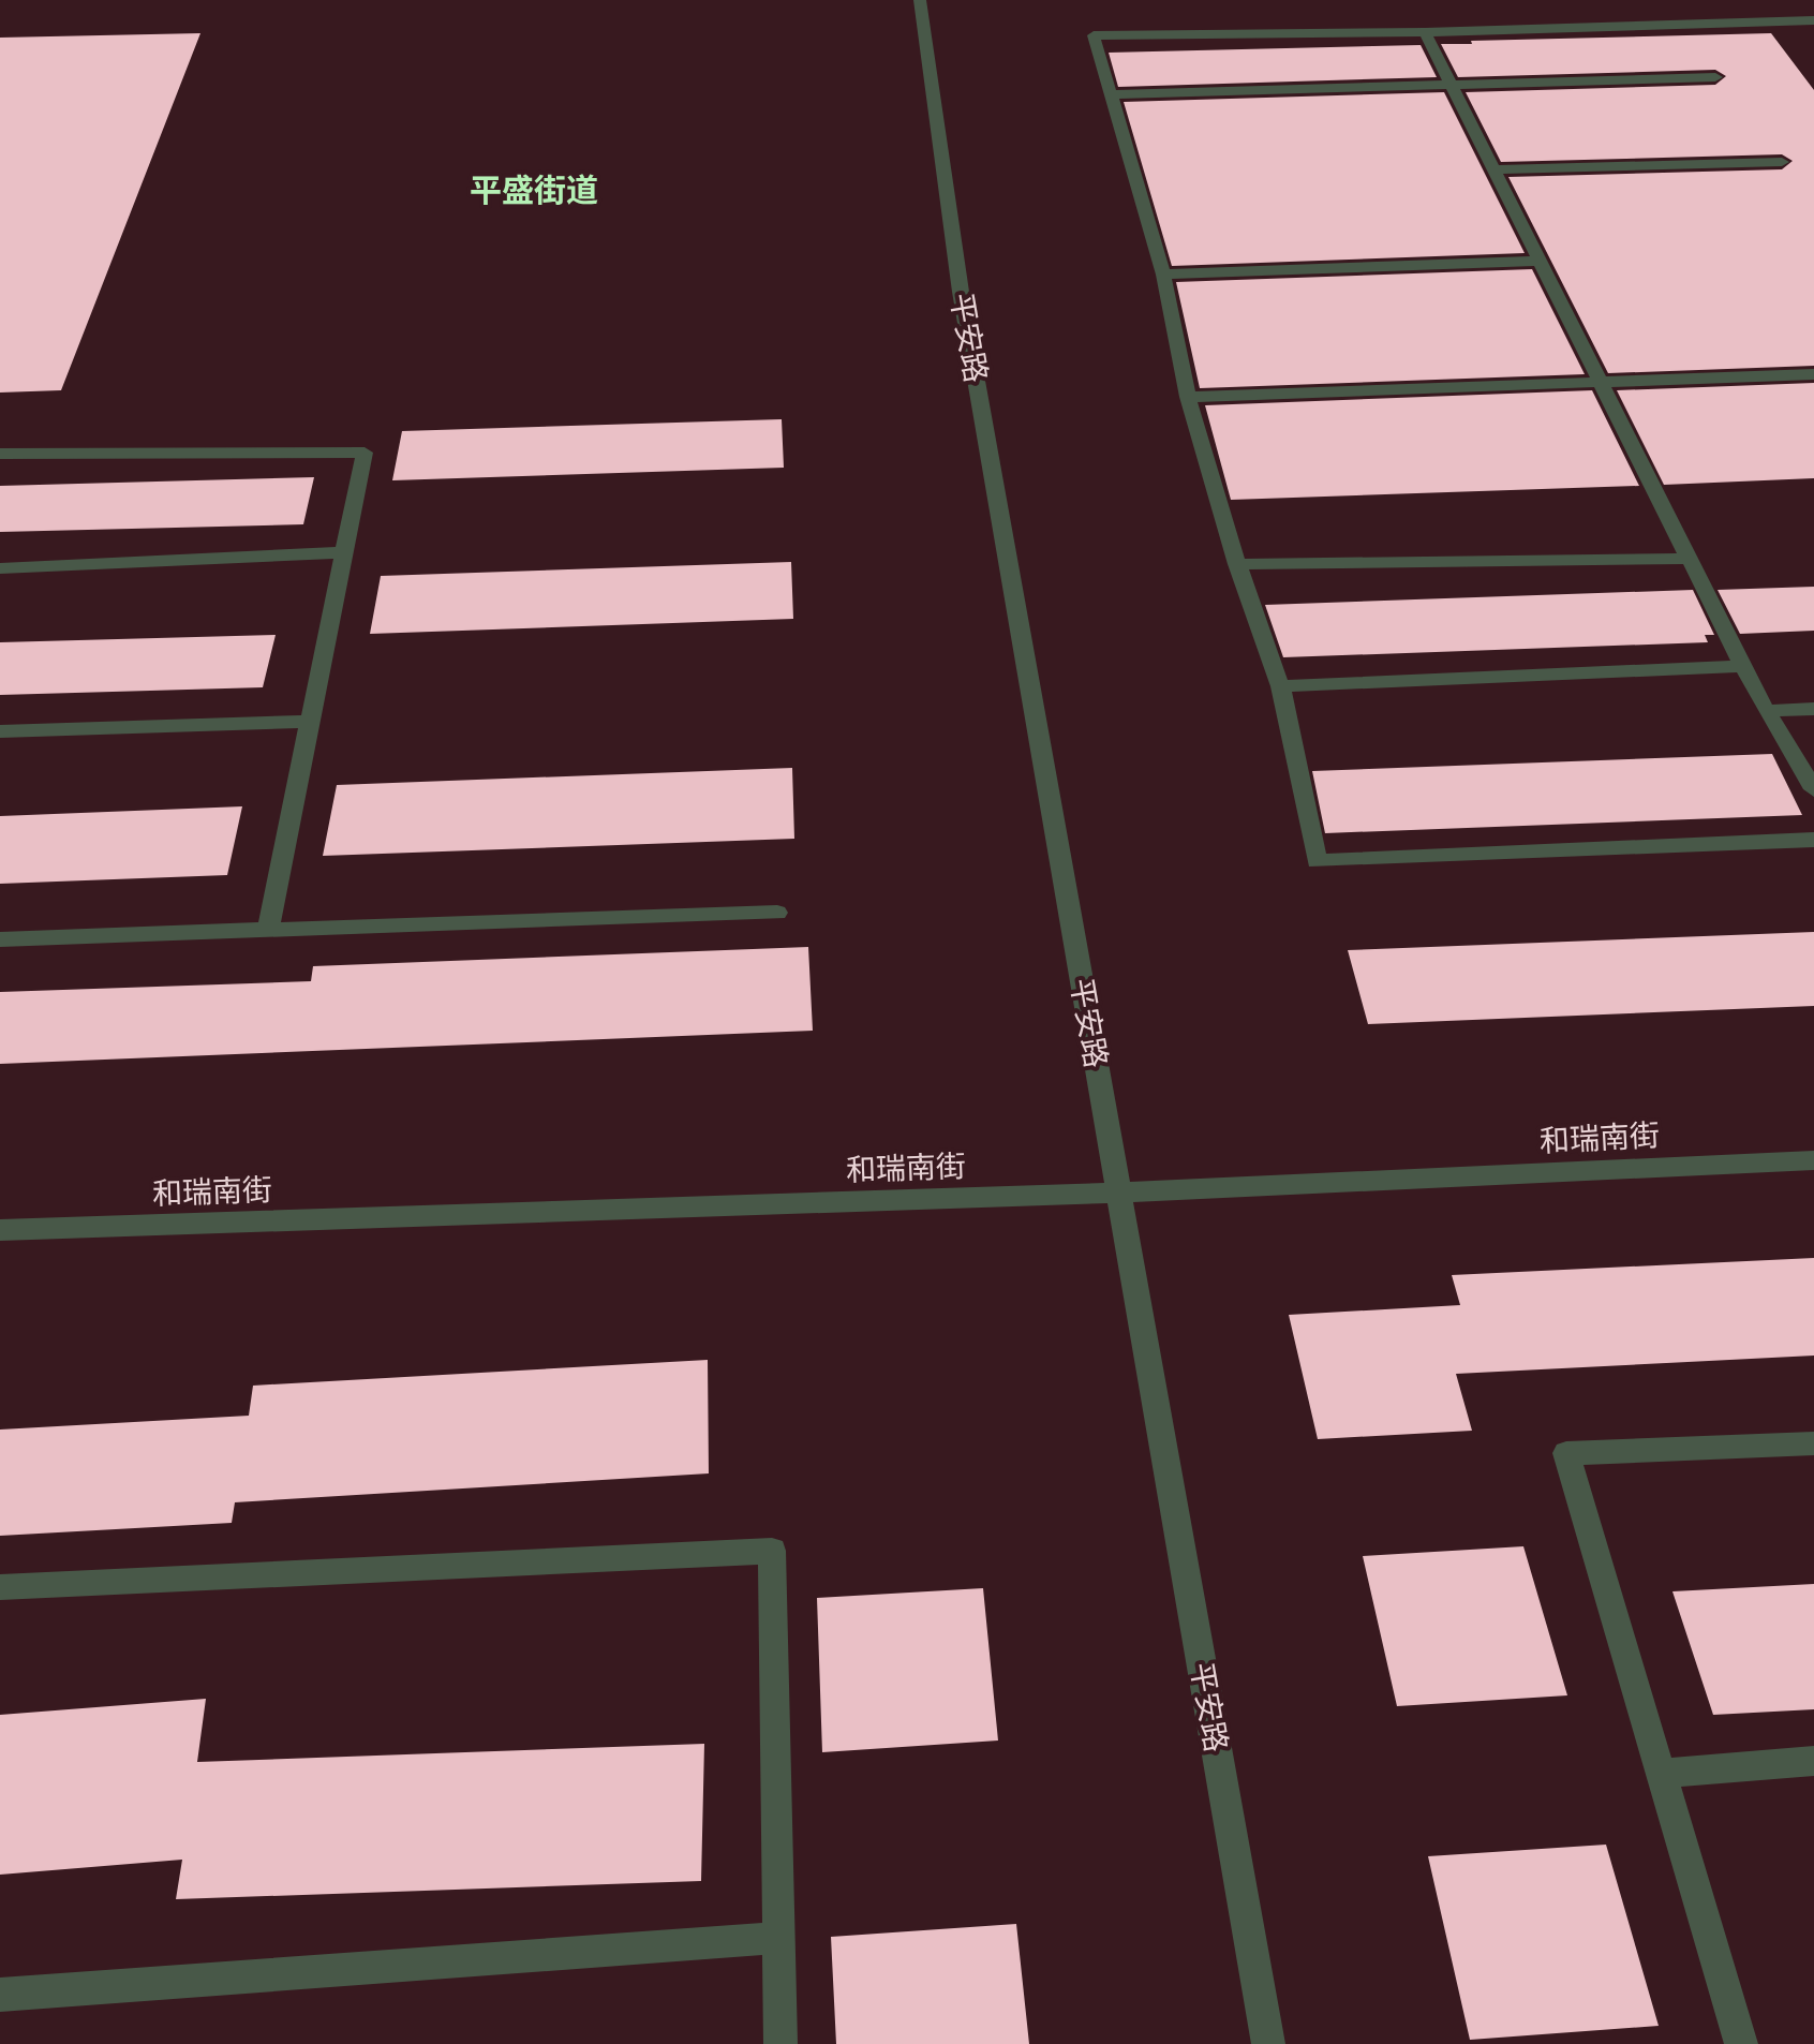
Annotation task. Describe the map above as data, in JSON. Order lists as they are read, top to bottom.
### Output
{
  "streets": {
    "street": ["平安路", "和瑞南街"]
  },
  "crossings": [
    ["平安路", "和瑞南街"]
  ],
  "districts": ["平盛街道"]
}
